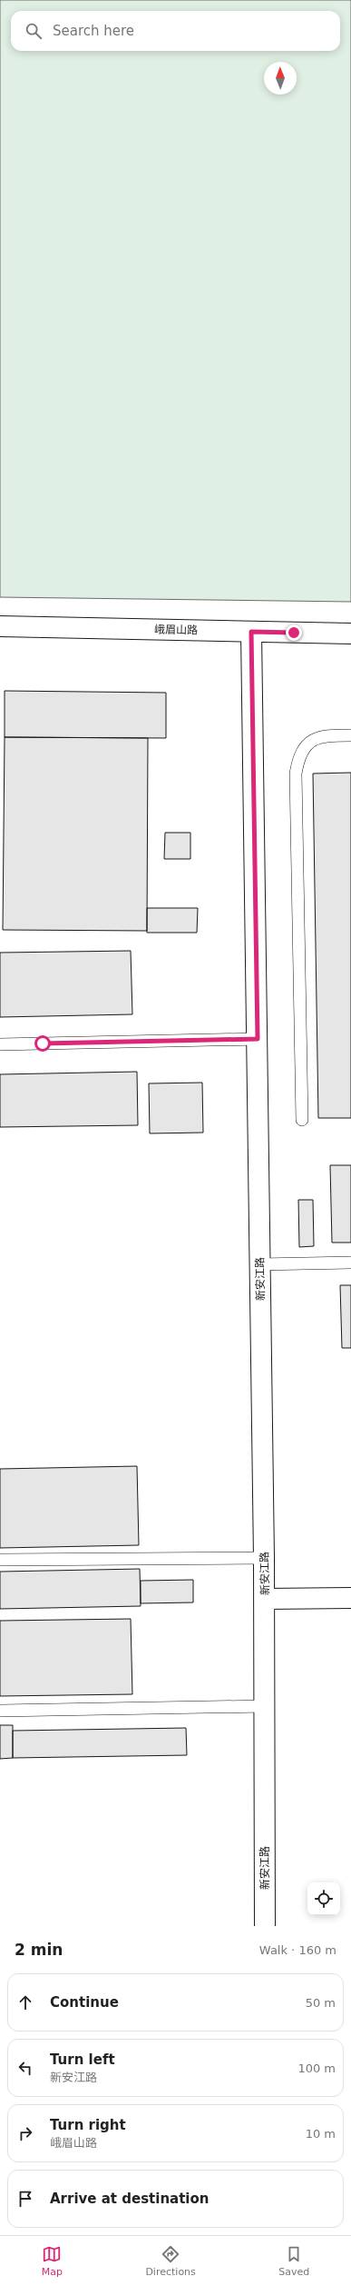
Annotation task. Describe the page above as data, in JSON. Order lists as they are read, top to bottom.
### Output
{
  "streets": {
    "street": ["峨眉山路", "新安江路"]
  },
  "crossings": [
    ["峨眉山路", "新安江路"]
  ],
  "north": "top",
  "page": {
    "search": "Search here",
    "heading": ["2 min", "Walk · 160 m"],
    "list": [
      ["Continue", "50 m"],
      ["Turn left", "新安江路", "100 m"],
      ["Turn right", "峨眉山路", "10 m"],
      "Arrive at destination"
    ],
    "nav": ["Map", "Directions", "Saved"]
  }
}
